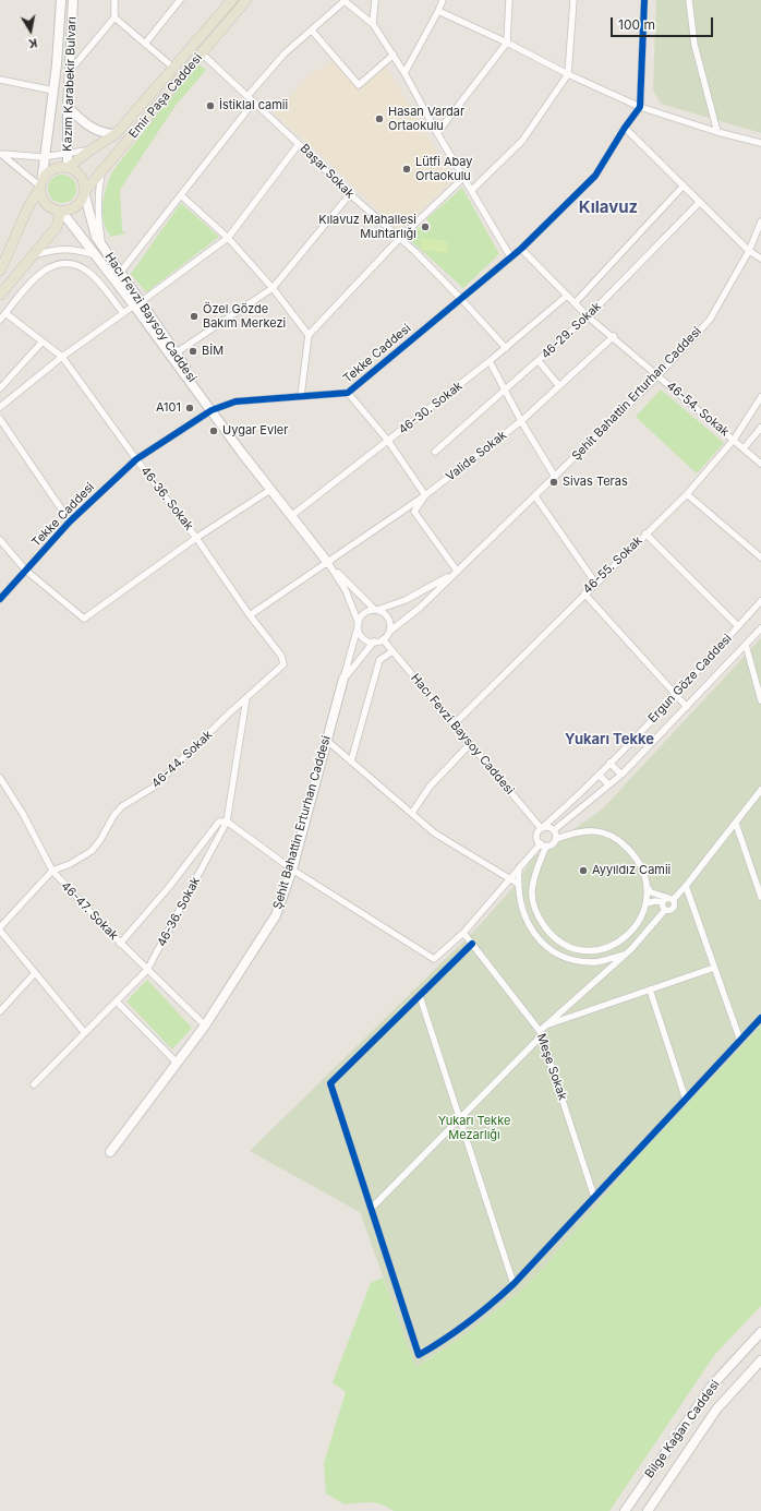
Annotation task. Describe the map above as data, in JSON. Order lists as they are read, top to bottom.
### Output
{
  "streets": {
    "main road": ["Emir Paşa Caddesi"],
    "street": [
      "Kazım Karabekir Bulvarı",
      "Başar Sokak",
      "Hacı Fevzi Baysoy Caddesi",
      "46-29. Sokak",
      "Tekke Caddesi",
      "Şehit Bahattin Erturhan Caddesi",
      "46-30. Sokak",
      "46-54. Sokak",
      "Valide Sokak",
      "46-36. Sokak",
      "46-55. Sokak",
      "Ergun Göze Caddesi",
      "46-44. Sokak",
      "46-47. Sokak",
      "Meşe Sokak",
      "Bilge Kağan Caddesi"
    ]
  },
  "crossings": [
    ["Kazım Karabekir Bulvarı", "Emir Paşa Caddesi"],
    ["Kazım Karabekir Bulvarı", "Hacı Fevzi Baysoy Caddesi"],
    ["Emir Paşa Caddesi", "Başar Sokak"],
    ["Emir Paşa Caddesi", "Hacı Fevzi Baysoy Caddesi"],
    ["Başar Sokak", "Tekke Caddesi"],
    ["Başar Sokak", "46-30. Sokak"],
    ["Hacı Fevzi Baysoy Caddesi", "Tekke Caddesi"],
    ["Hacı Fevzi Baysoy Caddesi", "Şehit Bahattin Erturhan Caddesi"],
    ["Hacı Fevzi Baysoy Caddesi", "46-30. Sokak"],
    ["Hacı Fevzi Baysoy Caddesi", "Valide Sokak"],
    ["Hacı Fevzi Baysoy Caddesi", "46-55. Sokak"],
    ["Hacı Fevzi Baysoy Caddesi", "Ergun Göze Caddesi"],
    ["46-29. Sokak", "46-54. Sokak"],
    ["Tekke Caddesi", "46-54. Sokak"],
    ["Tekke Caddesi", "46-36. Sokak"],
    ["Şehit Bahattin Erturhan Caddesi", "46-54. Sokak"],
    ["Şehit Bahattin Erturhan Caddesi", "46-47. Sokak"],
    ["46-30. Sokak", "46-54. Sokak"],
    ["46-54. Sokak", "Valide Sokak"],
    ["46-54. Sokak", "46-55. Sokak"],
    ["Valide Sokak", "46-36. Sokak"],
    ["Valide Sokak", "46-44. Sokak"],
    ["46-36. Sokak", "46-44. Sokak"],
    ["46-36. Sokak", "46-47. Sokak"],
    ["46-44. Sokak", "46-47. Sokak"]
  ],
  "districts": ["Kılavuz", "Yukarı Tekke"],
  "parks": ["Yukarı Tekke Mezarlığı"],
  "places": [
    "İstiklal camii",
    "Hasan Vardar Ortaokulu",
    "Lütfi Abay Ortaokulu",
    "Kılavuz Mahallesi Muhtarlığı",
    "Özel Gözde Bakım Merkezi",
    "BİM",
    "A101",
    "Uygar Evler",
    "Sivas Teras",
    "Ayyıldız Camii"
  ],
  "scale_bar": "100 m",
  "north": "bottom"
}
